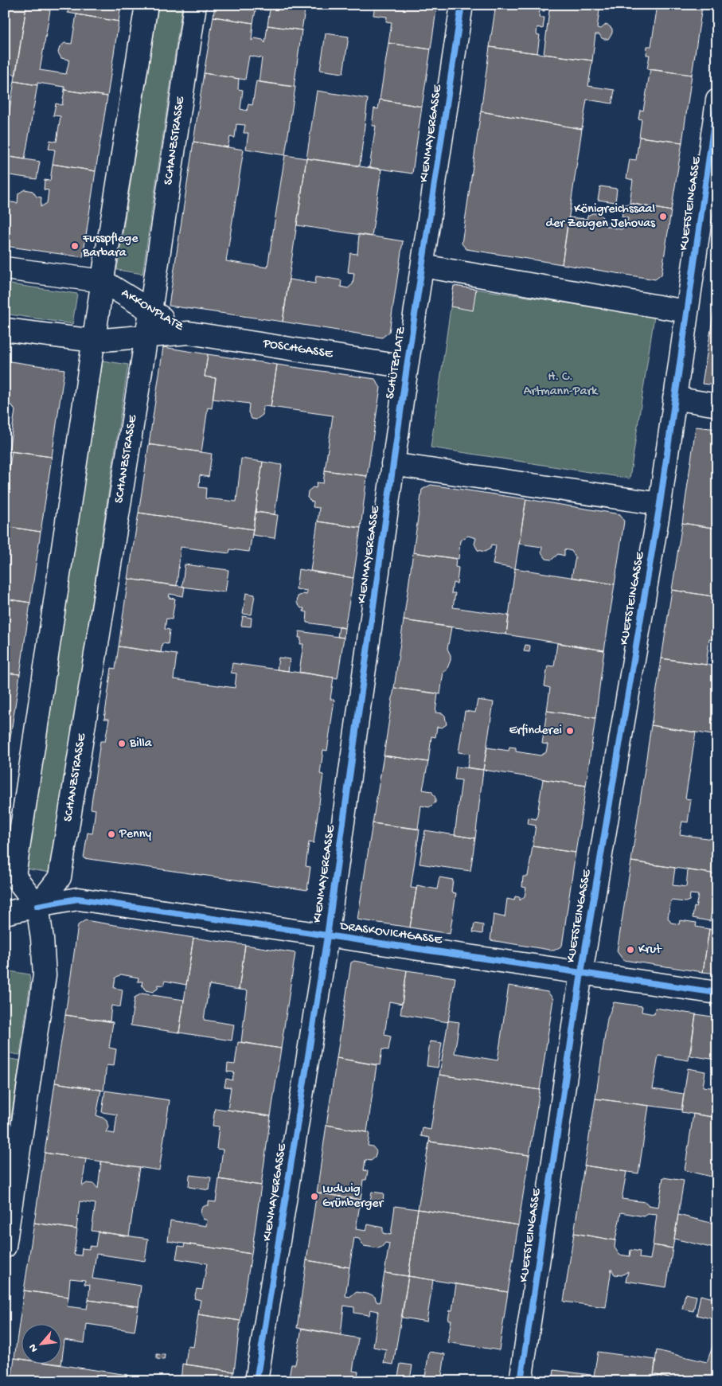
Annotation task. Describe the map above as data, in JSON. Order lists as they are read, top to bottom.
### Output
{
  "streets": {
    "street": [
      "KIENMAYERGASSE",
      "SCHANZSTRASSE",
      "KUEFSTEINGASSE",
      "AKKONPLATZ",
      "POSCHGASSE",
      "SCHÜTZPLATZ",
      "DRASKOVICHGASSE"
    ]
  },
  "crossings": [
    ["KIENMAYERGASSE", "SCHÜTZPLATZ"],
    ["KIENMAYERGASSE", "DRASKOVICHGASSE"],
    ["SCHANZSTRASSE", "AKKONPLATZ"],
    ["SCHANZSTRASSE", "DRASKOVICHGASSE"],
    ["KUEFSTEINGASSE", "DRASKOVICHGASSE"],
    ["AKKONPLATZ", "POSCHGASSE"],
    ["POSCHGASSE", "SCHÜTZPLATZ"]
  ],
  "parks": ["H. C. Artmann-Park"],
  "places": [
    "Königreichssaal der Zeugen Jehovas",
    "Fusspflege Barbara",
    "Erfinderei",
    "Billa",
    "Penny",
    "Krut",
    "Ludwig Grünberger"
  ],
  "north": "bottom left"
}
